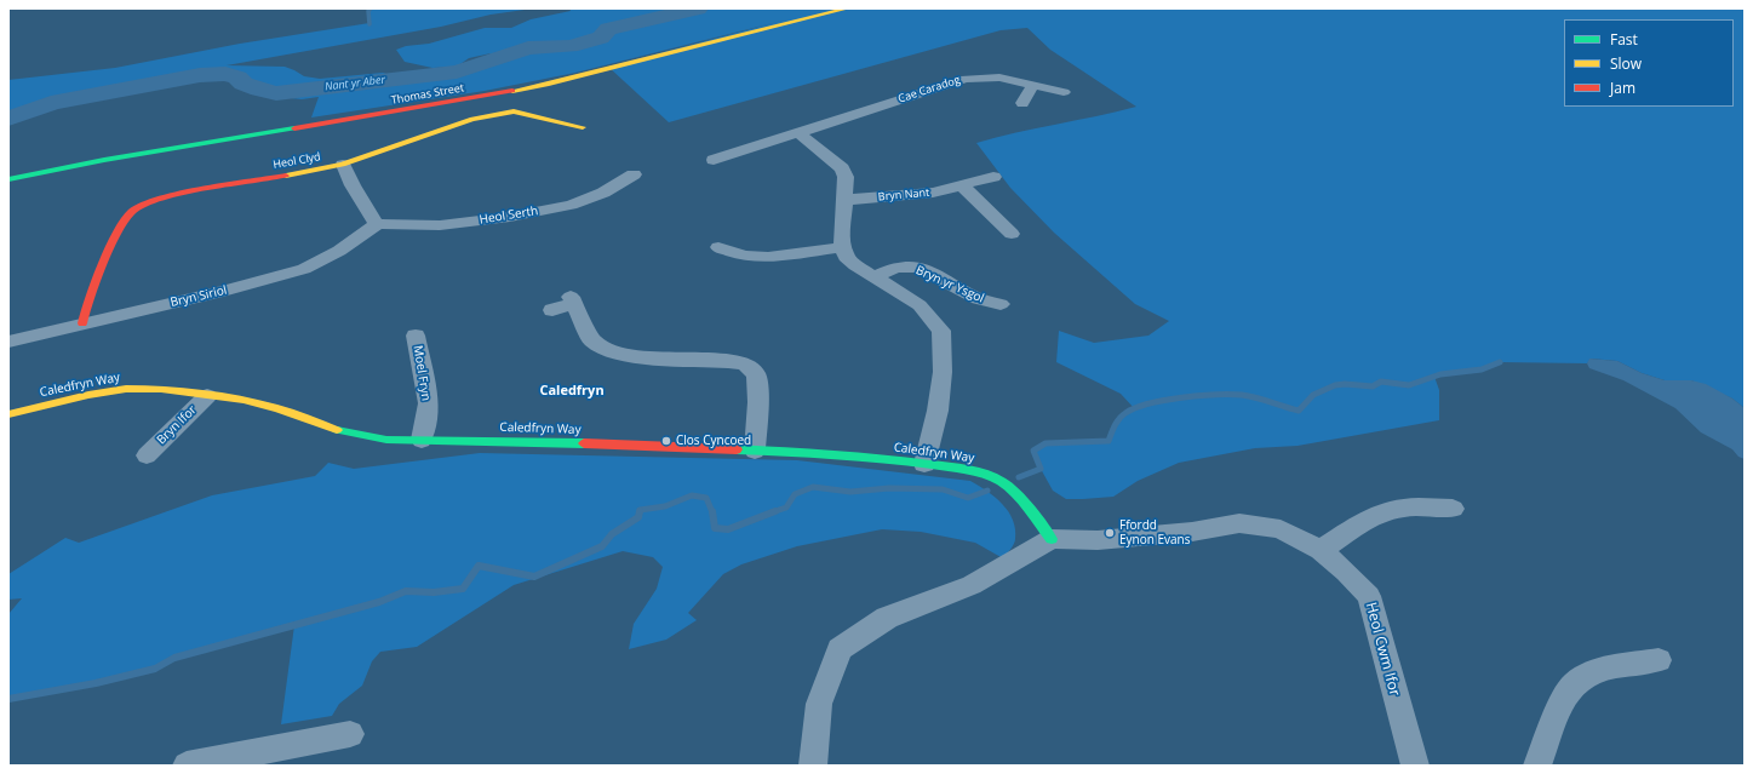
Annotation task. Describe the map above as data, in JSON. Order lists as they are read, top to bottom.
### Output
{
  "streets": {
    "street": [
      "Cae Caradog",
      "Thomas Street",
      "Heol Clyd",
      "Bryn Nant",
      "Heol Serth",
      "Bryn yr Ysgol",
      "Bryn Siriol",
      "Moel Fryn",
      "Caledfryn Way",
      "Bryn Ifor",
      "Heol Cwm Ifor"
    ]
  },
  "crossings": [
    ["Heol Clyd", "Bryn Siriol"],
    ["Heol Serth", "Bryn Siriol"],
    ["Moel Fryn", "Caledfryn Way"],
    ["Caledfryn Way", "Bryn Ifor"],
    ["Caledfryn Way", "Heol Cwm Ifor"]
  ],
  "districts": ["Caledfryn"],
  "water": ["Nant yr Aber"],
  "places": ["Clos Cyncoed", "Ffordd Eynon Evans"],
  "legend": ["Fast", "Slow", "Jam"]
}
